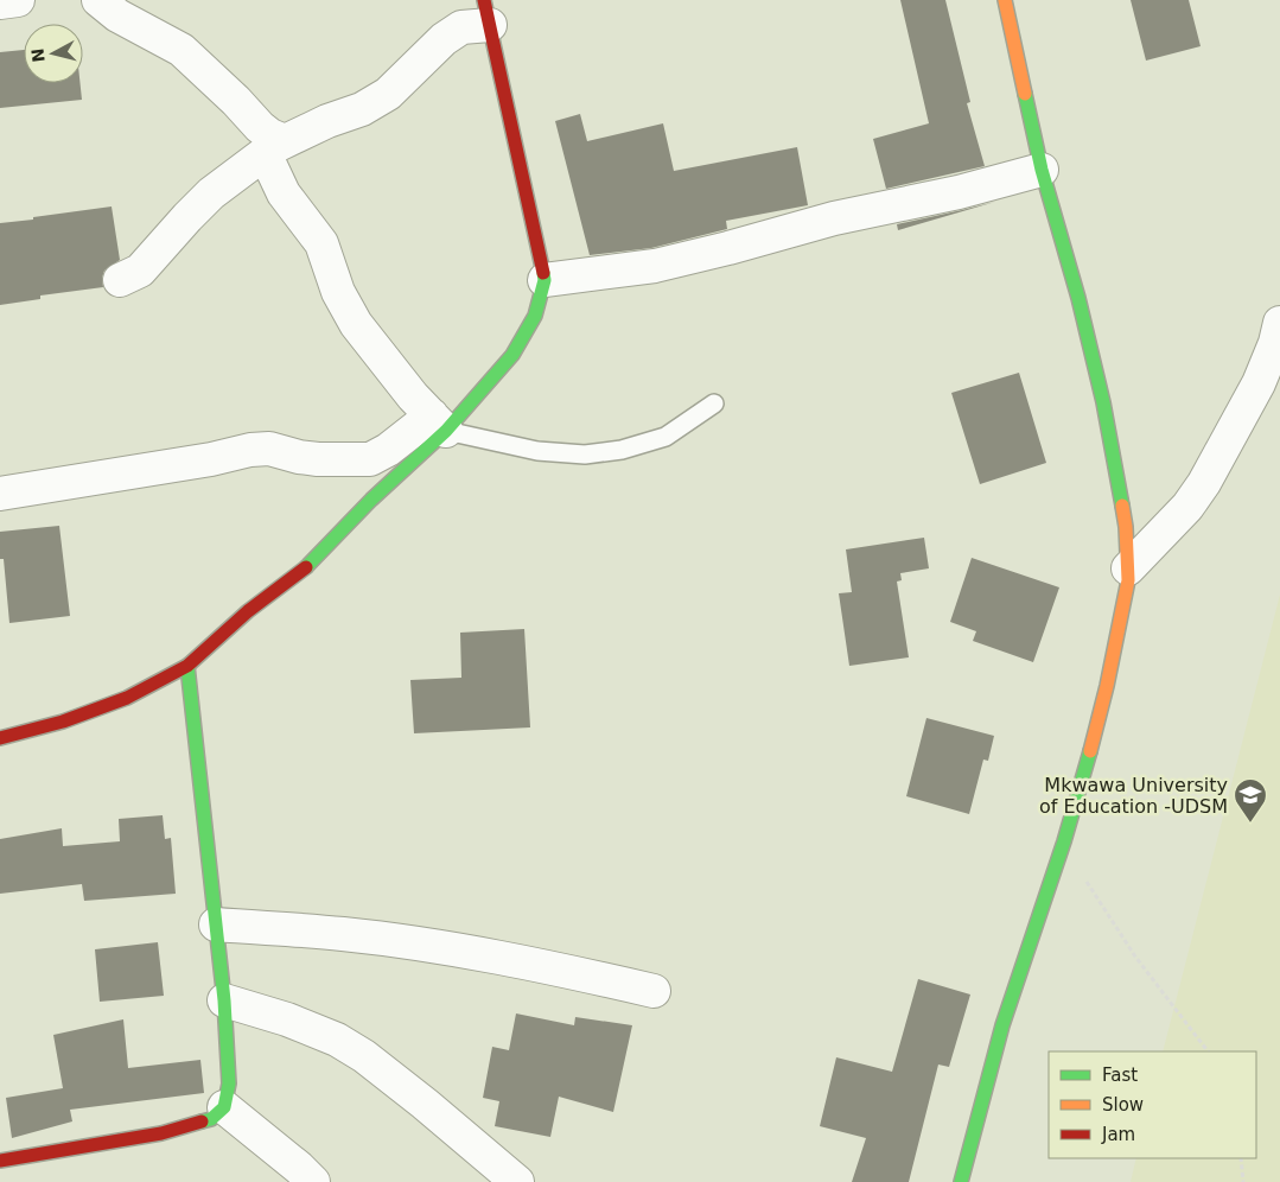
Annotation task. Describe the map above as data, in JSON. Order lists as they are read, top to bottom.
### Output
{
  "places": {
    "school or university": ["Mkwawa University of Education -UDSM"]
  },
  "legend": ["Fast", "Slow", "Jam"],
  "north": "left"
}
